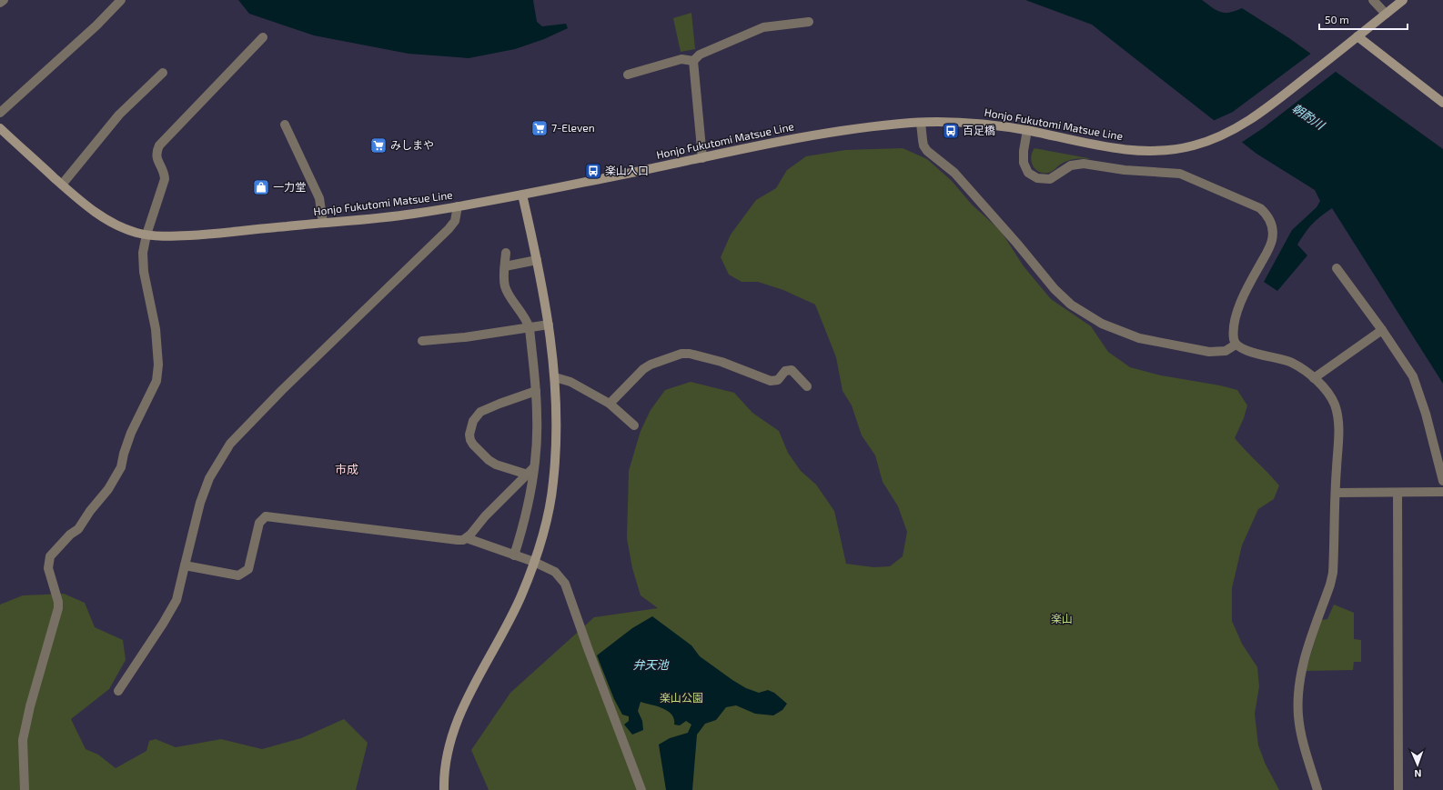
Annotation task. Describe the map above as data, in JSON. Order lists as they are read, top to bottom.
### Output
{
  "streets": {
    "main road": ["Honjo Fukutomi Matsue Line"]
  },
  "districts": ["市成"],
  "water": ["朝酌川", "弁天池"],
  "parks": ["楽山", "楽山公園"],
  "places": {
    "supermarket": ["7-Eleven", "みしまや"],
    "bus stop": ["百足橋", "楽山入口"],
    "shop": ["一力堂"]
  },
  "scale_bar": "50 m",
  "north": "bottom"
}
